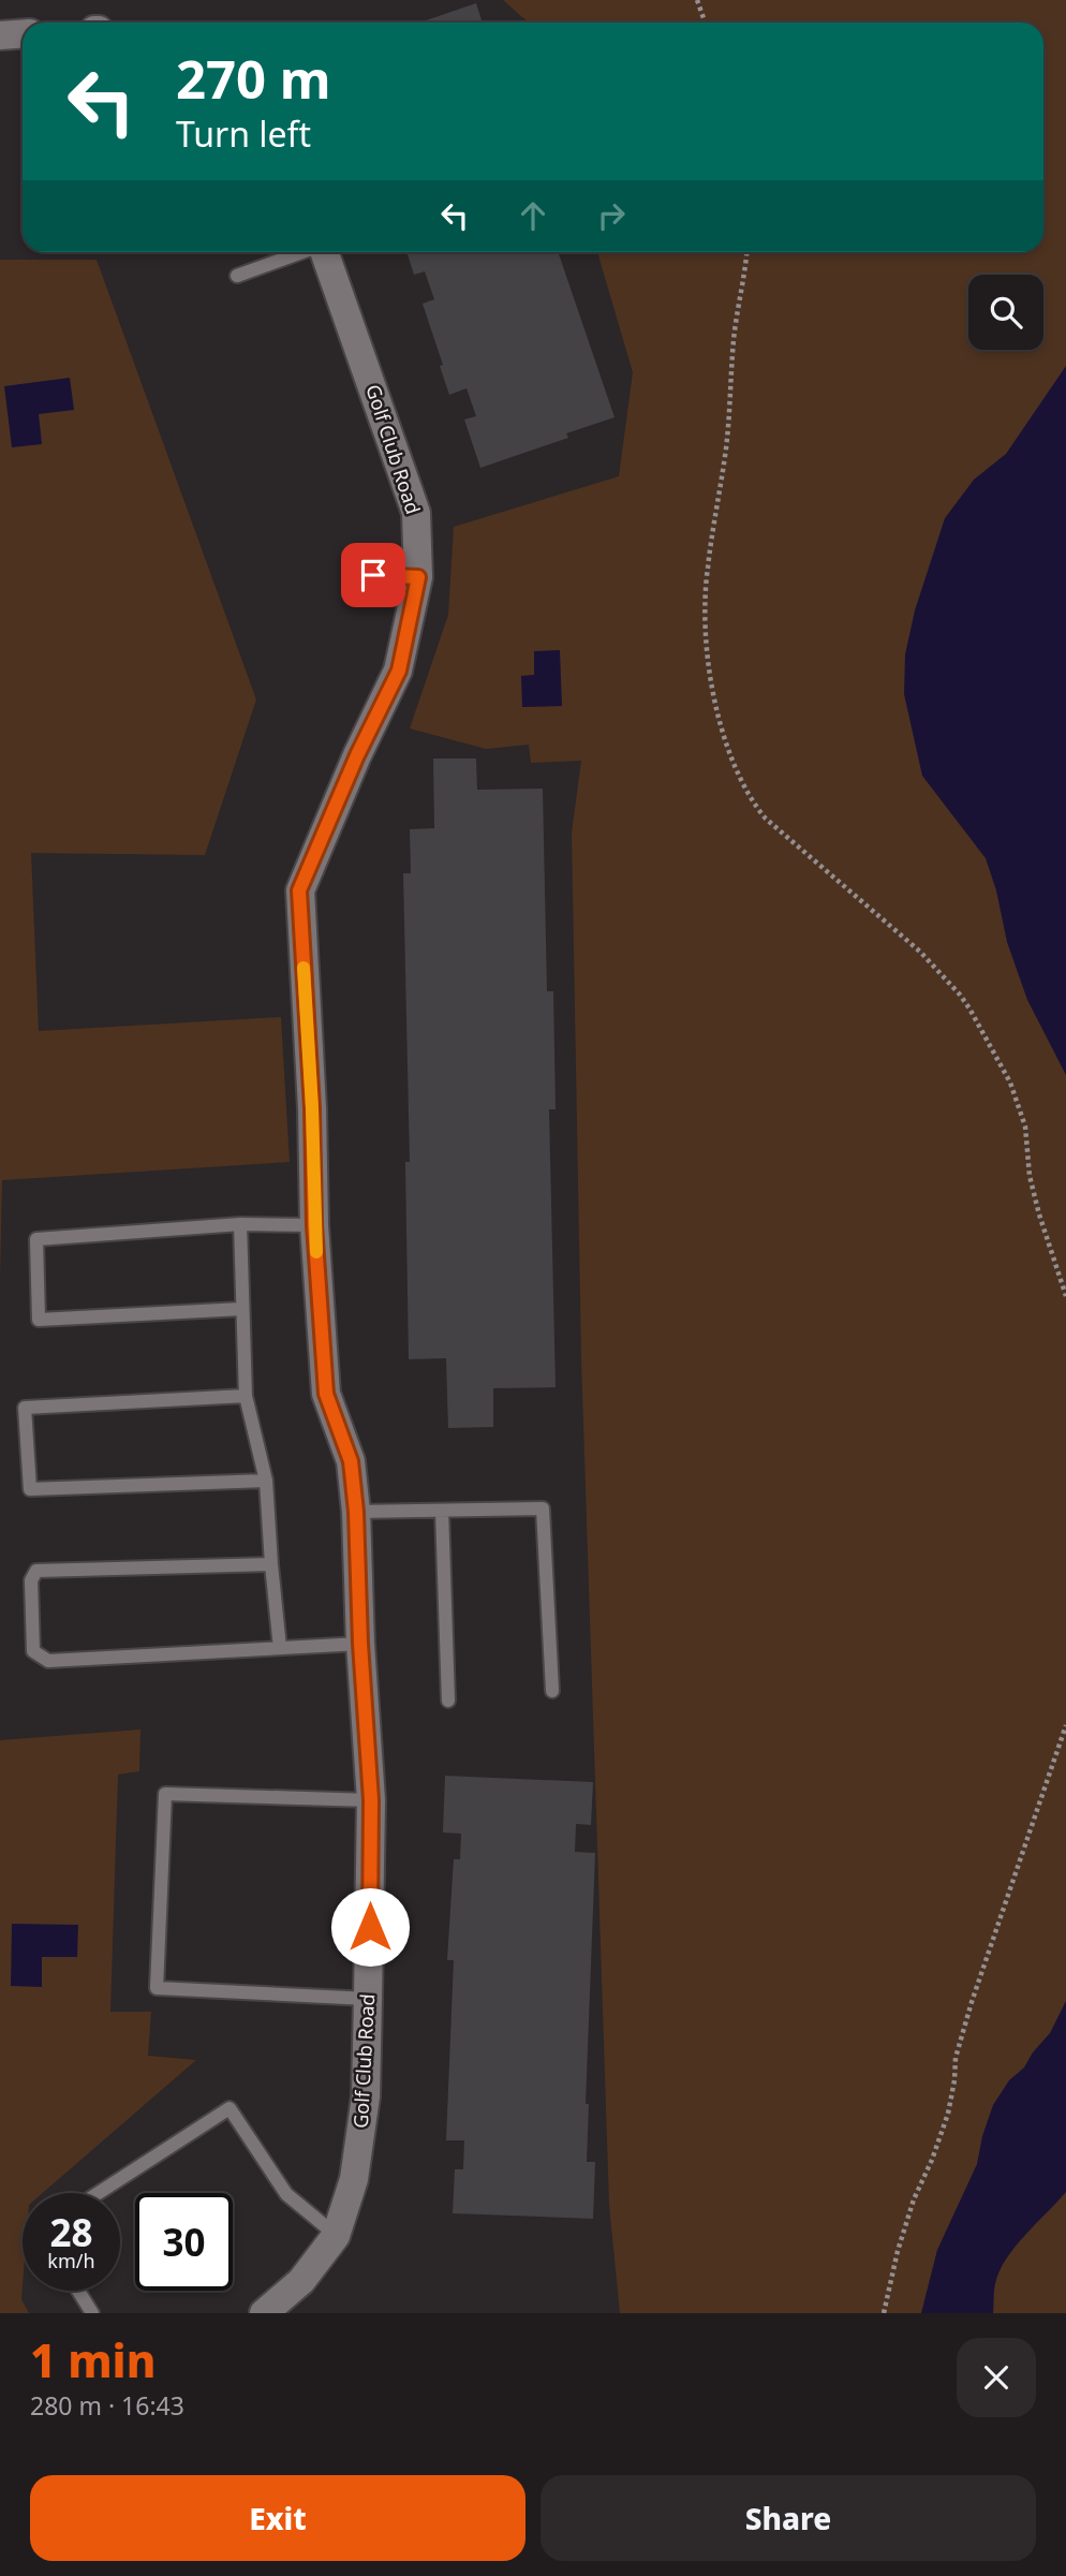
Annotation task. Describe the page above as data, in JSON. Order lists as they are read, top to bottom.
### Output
{
  "streets": {
    "street": ["Golf Club Road"]
  },
  "page": {
    "turn": ["270 m", "Turn left"],
    "speed": "28 km/h",
    "limit": "30",
    "heading": ["1 min", "280 m · 16:43"],
    "buttons": ["Exit", "Share"]
  }
}
